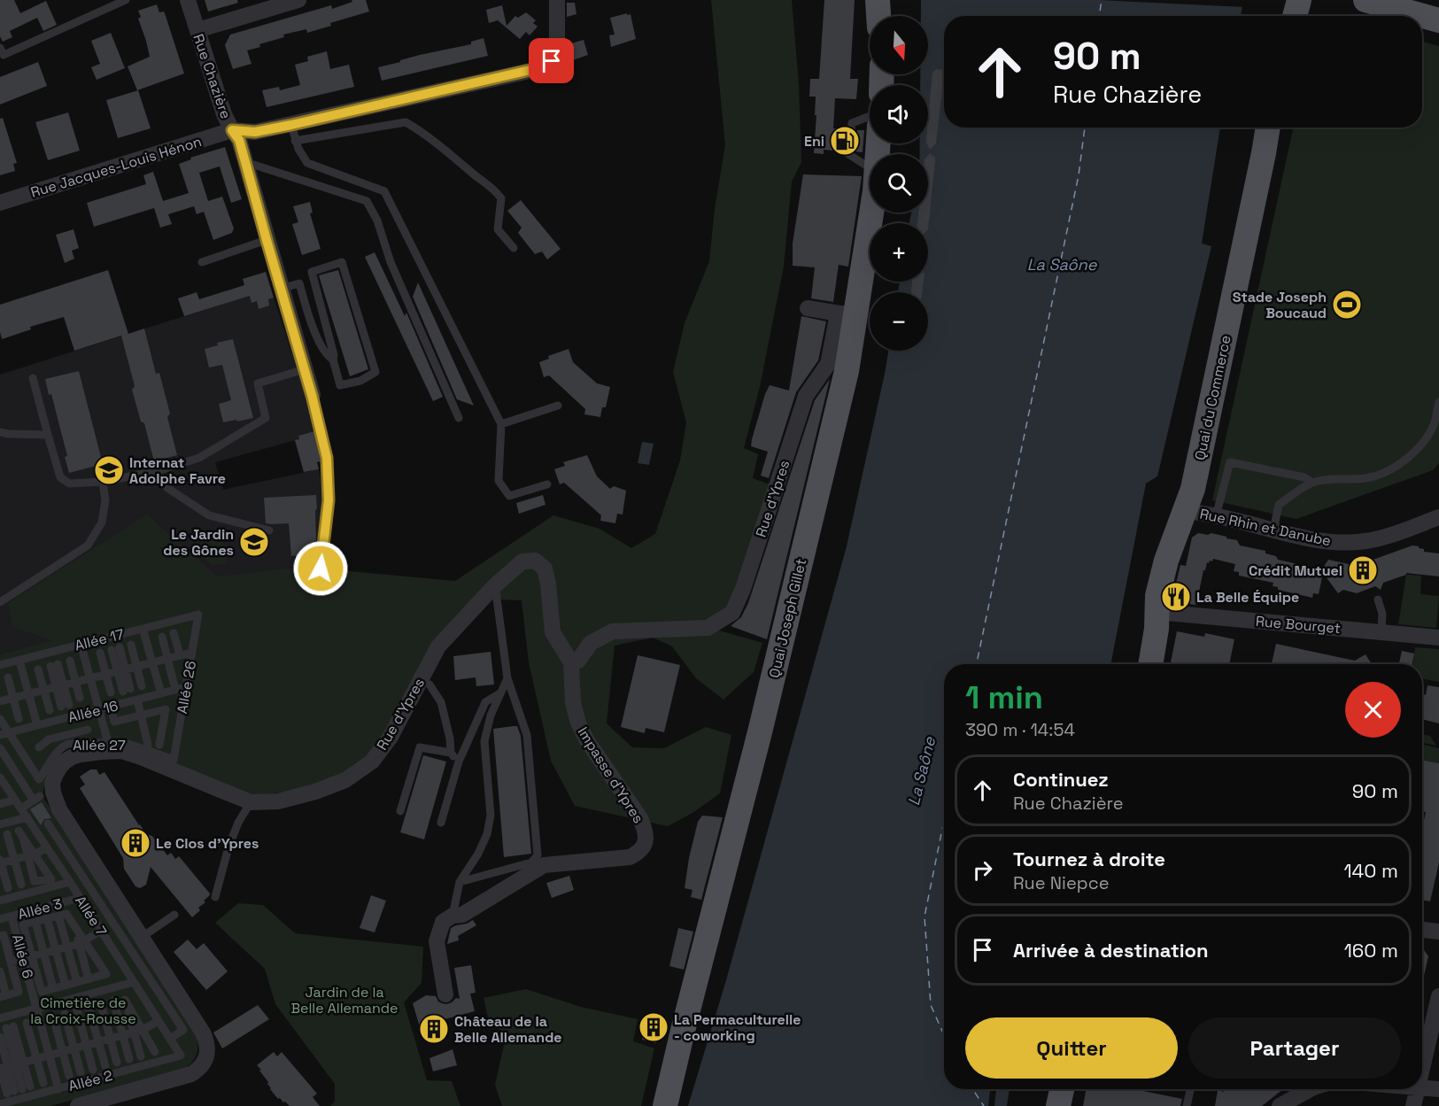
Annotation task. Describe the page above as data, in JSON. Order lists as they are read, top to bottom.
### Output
{
  "streets": {
    "main road": ["Quai du Commerce", "Quai Joseph Gillet"],
    "street": [
      "Rue Chazière",
      "Rue Jacques-Louis Hénon",
      "Rue d'Ypres",
      "Rue Rhin et Danube",
      "Rue Bourget",
      "Impasse d'Ypres"
    ],
    "lane": [
      "Allée 17",
      "Allée 26",
      "Allée 16",
      "Allée 27",
      "Allée 3",
      "Allée 7",
      "Allée 6",
      "Allée 2"
    ]
  },
  "crossings": [
    ["Rue Chazière", "Rue Jacques-Louis Hénon"],
    ["Quai du Commerce", "Rue Rhin et Danube"],
    ["Quai du Commerce", "Rue Bourget"],
    ["Rue d'Ypres", "Quai Joseph Gillet"],
    ["Rue d'Ypres", "Impasse d'Ypres"],
    ["Allée 17", "Allée 26"],
    ["Allée 26", "Allée 16"],
    ["Allée 26", "Allée 27"],
    ["Allée 16", "Allée 27"],
    ["Allée 3", "Allée 7"],
    ["Allée 3", "Allée 6"],
    ["Allée 7", "Allée 2"],
    ["Allée 6", "Allée 2"]
  ],
  "water": ["La Saône"],
  "parks": ["Jardin de la Belle Allemande", "Cimetière de la Croix-Rousse"],
  "places": {
    "fuel station": ["Eni"],
    "sports": ["Stade Joseph Boucaud"],
    "school or university": ["Internat Adolphe Favre", "Le Jardin des Gônes"],
    "building": [
      "Crédit Mutuel",
      "Le Clos d'Ypres",
      "La Permaculturelle - coworking",
      "Château de la Belle Allemande"
    ],
    "restaurant": ["La Belle Équipe"]
  },
  "north": "bottom",
  "page": {
    "map_buttons": ["+", "−"],
    "turn": ["90 m", "Rue Chazière"],
    "heading": ["1 min", "390 m · 14:54"],
    "list": [
      {
        "name": "Continuez",
        "note": "Rue Chazière",
        "value": "90 m"
      },
      {
        "name": "Tournez à droite",
        "note": "Rue Niepce",
        "value": "140 m"
      },
      {
        "name": "Arrivée à destination",
        "value": "160 m"
      }
    ],
    "buttons": ["Quitter", "Partager"]
  }
}
